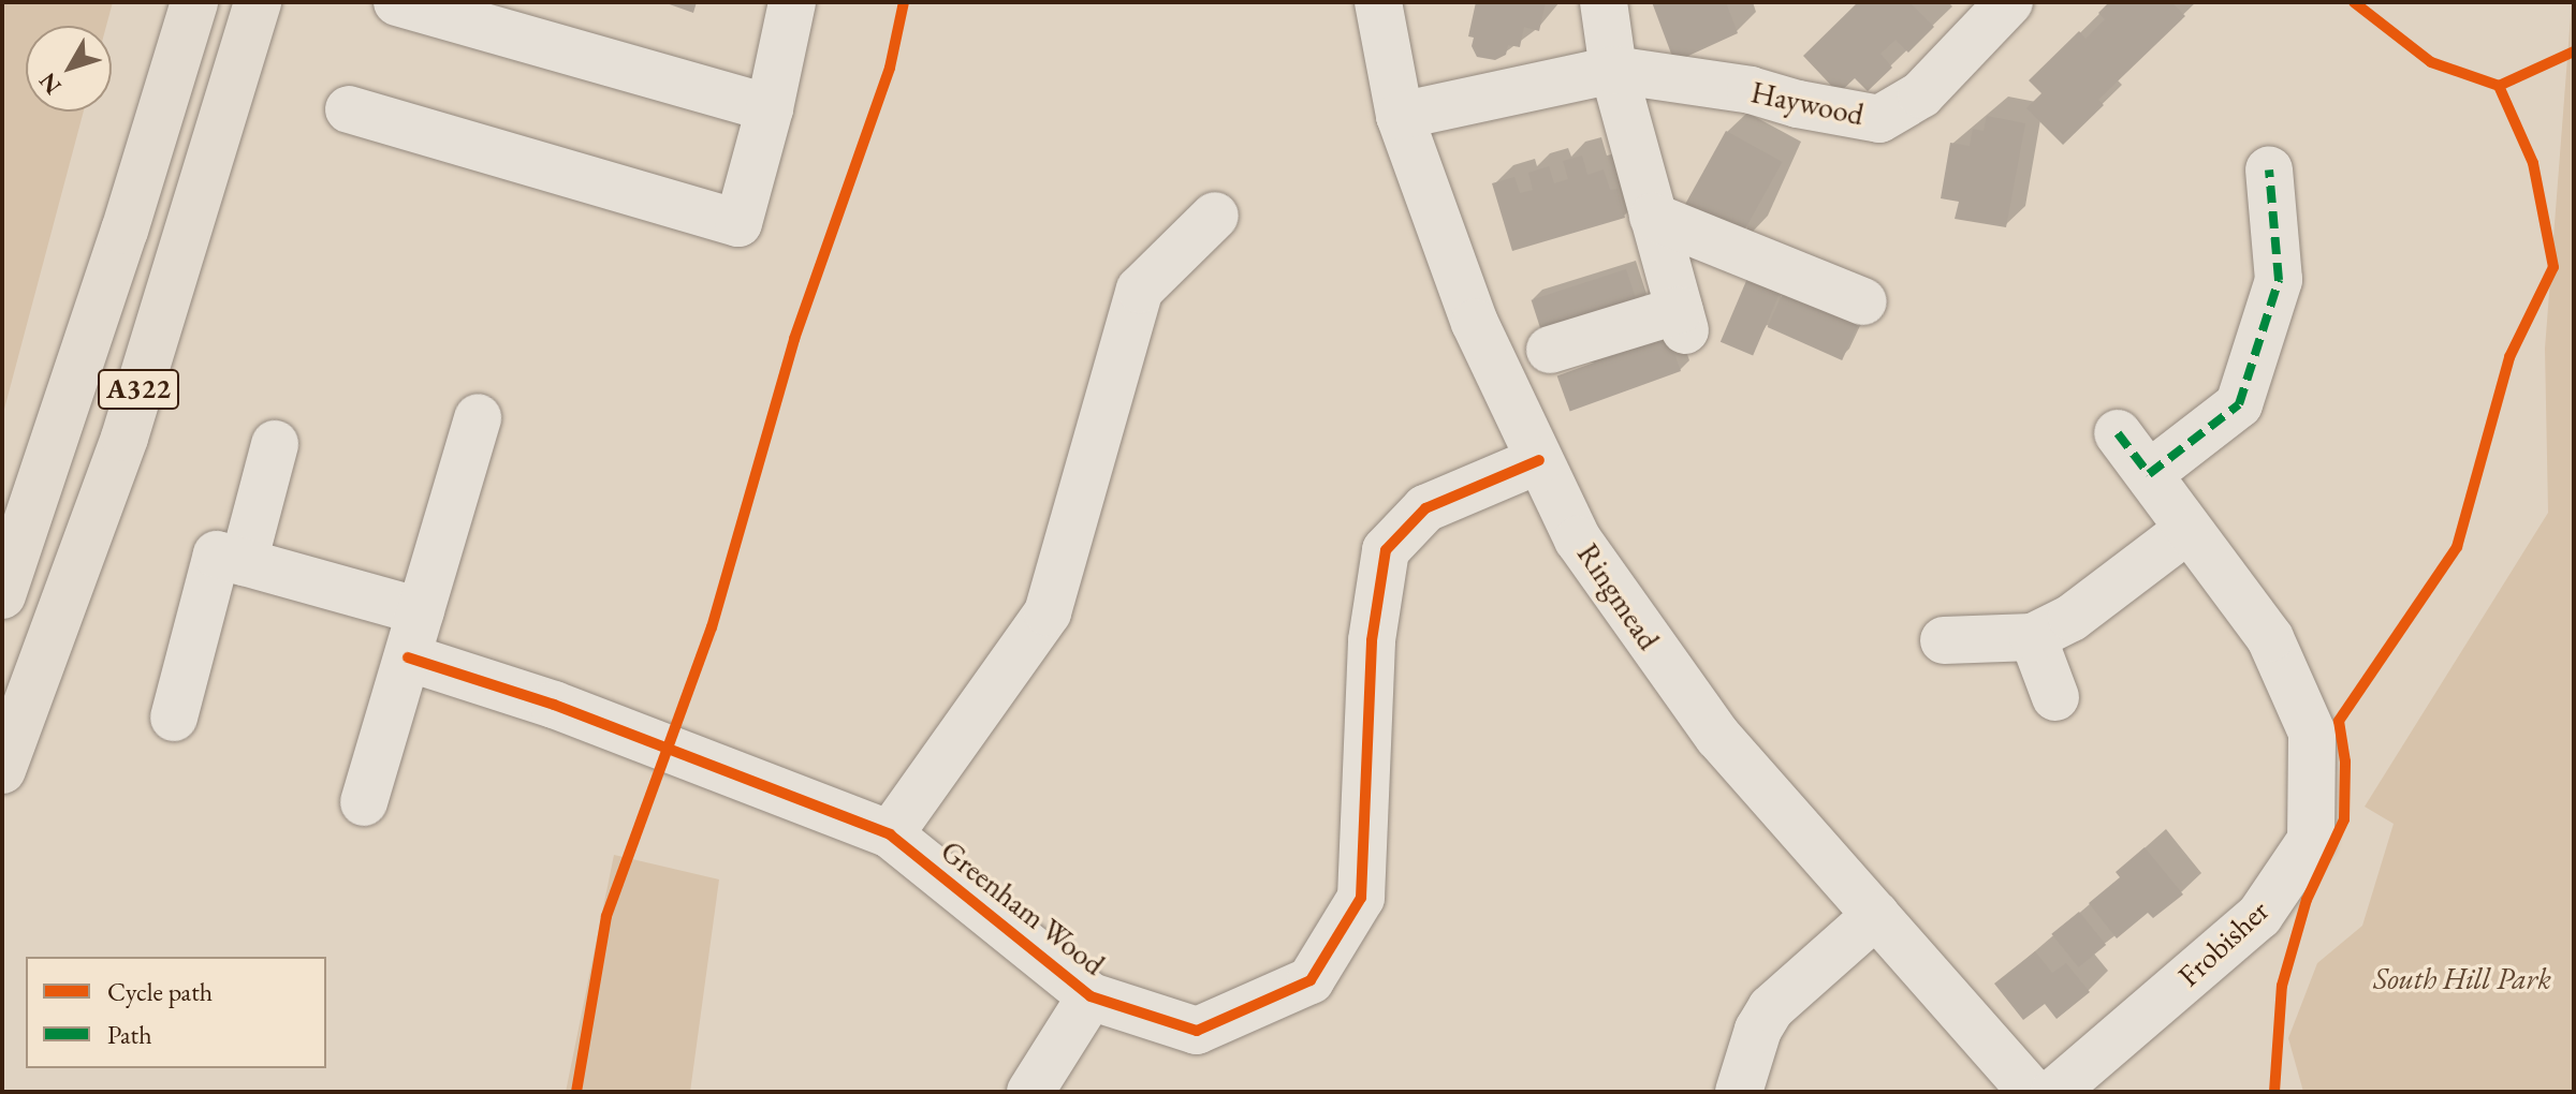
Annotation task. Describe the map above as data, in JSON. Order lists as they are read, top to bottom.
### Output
{
  "streets": {
    "highway": ["A322"],
    "street": [
      "Haywood",
      "Ringmead",
      "Greenham Wood",
      "Frobisher"
    ]
  },
  "crossings": [
    ["Haywood", "Ringmead"],
    ["Ringmead", "Greenham Wood"]
  ],
  "parks": ["South Hill Park"],
  "legend": ["Cycle path", "Path"],
  "north": "bottom left"
}
